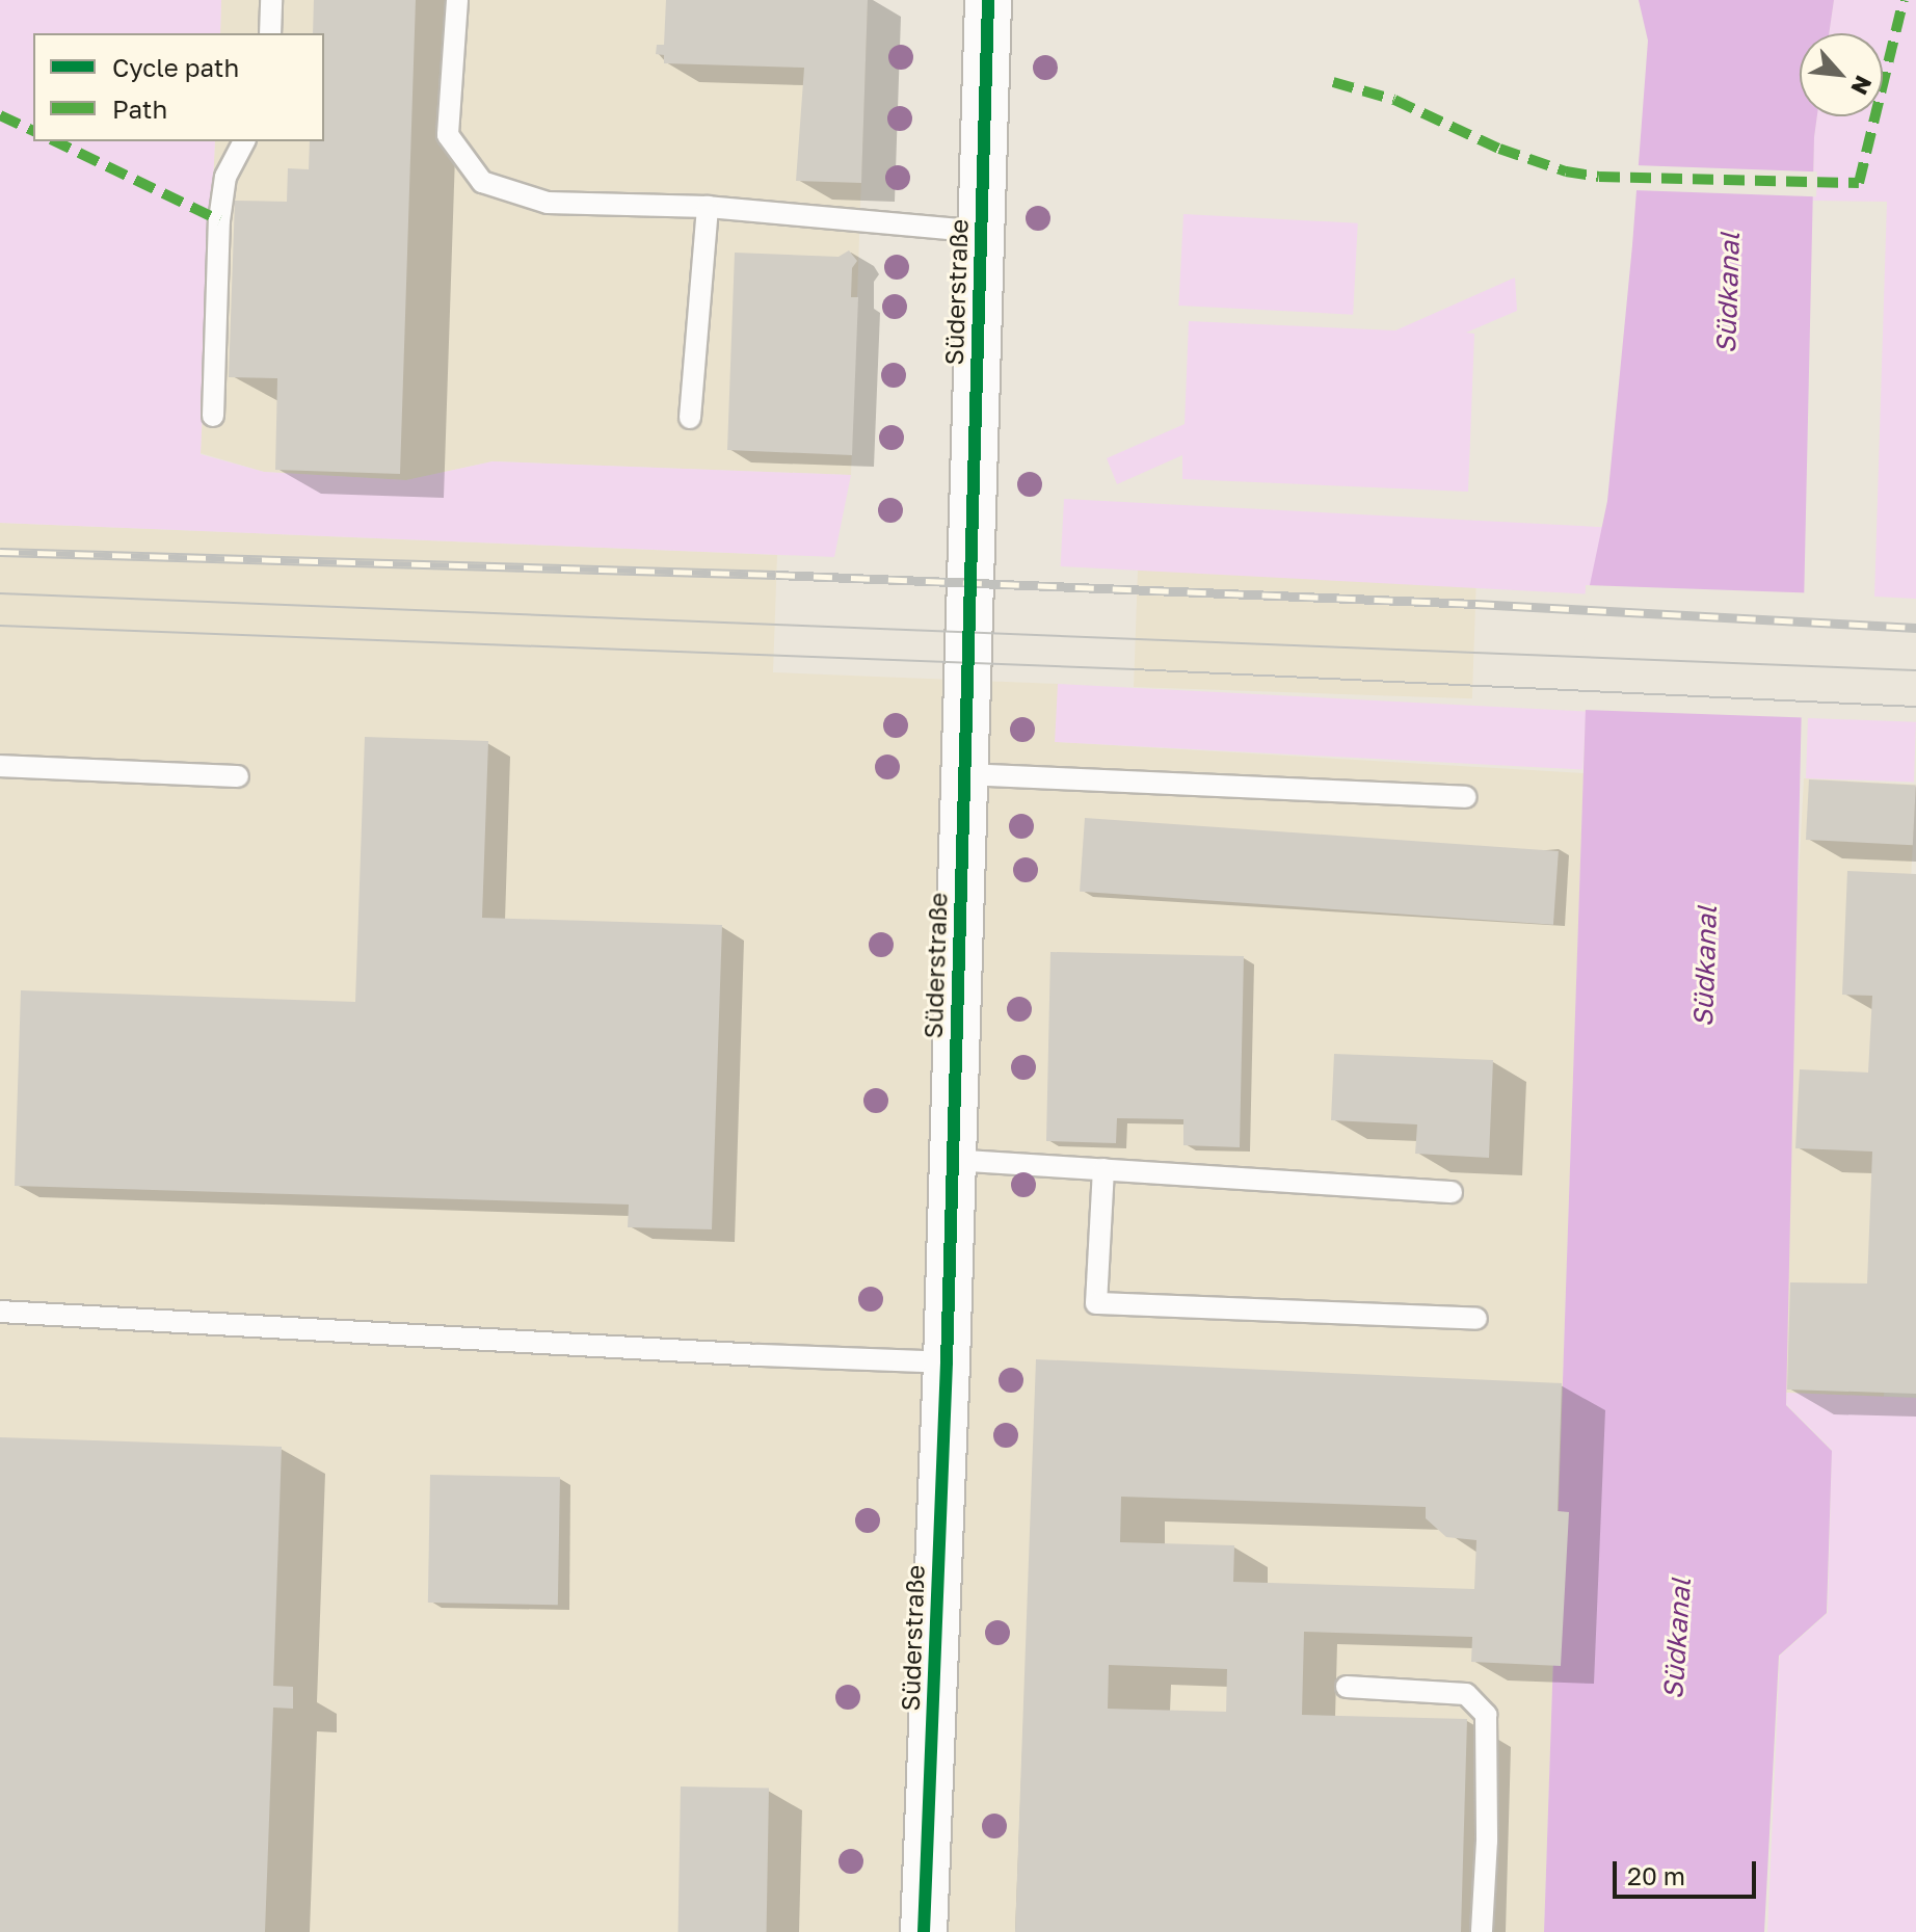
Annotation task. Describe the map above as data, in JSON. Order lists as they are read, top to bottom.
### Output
{
  "streets": {
    "main road": ["Süderstraße"]
  },
  "water": ["Südkanal"],
  "legend": ["Cycle path", "Path"],
  "scale_bar": "20 m",
  "north": "bottom right"
}
